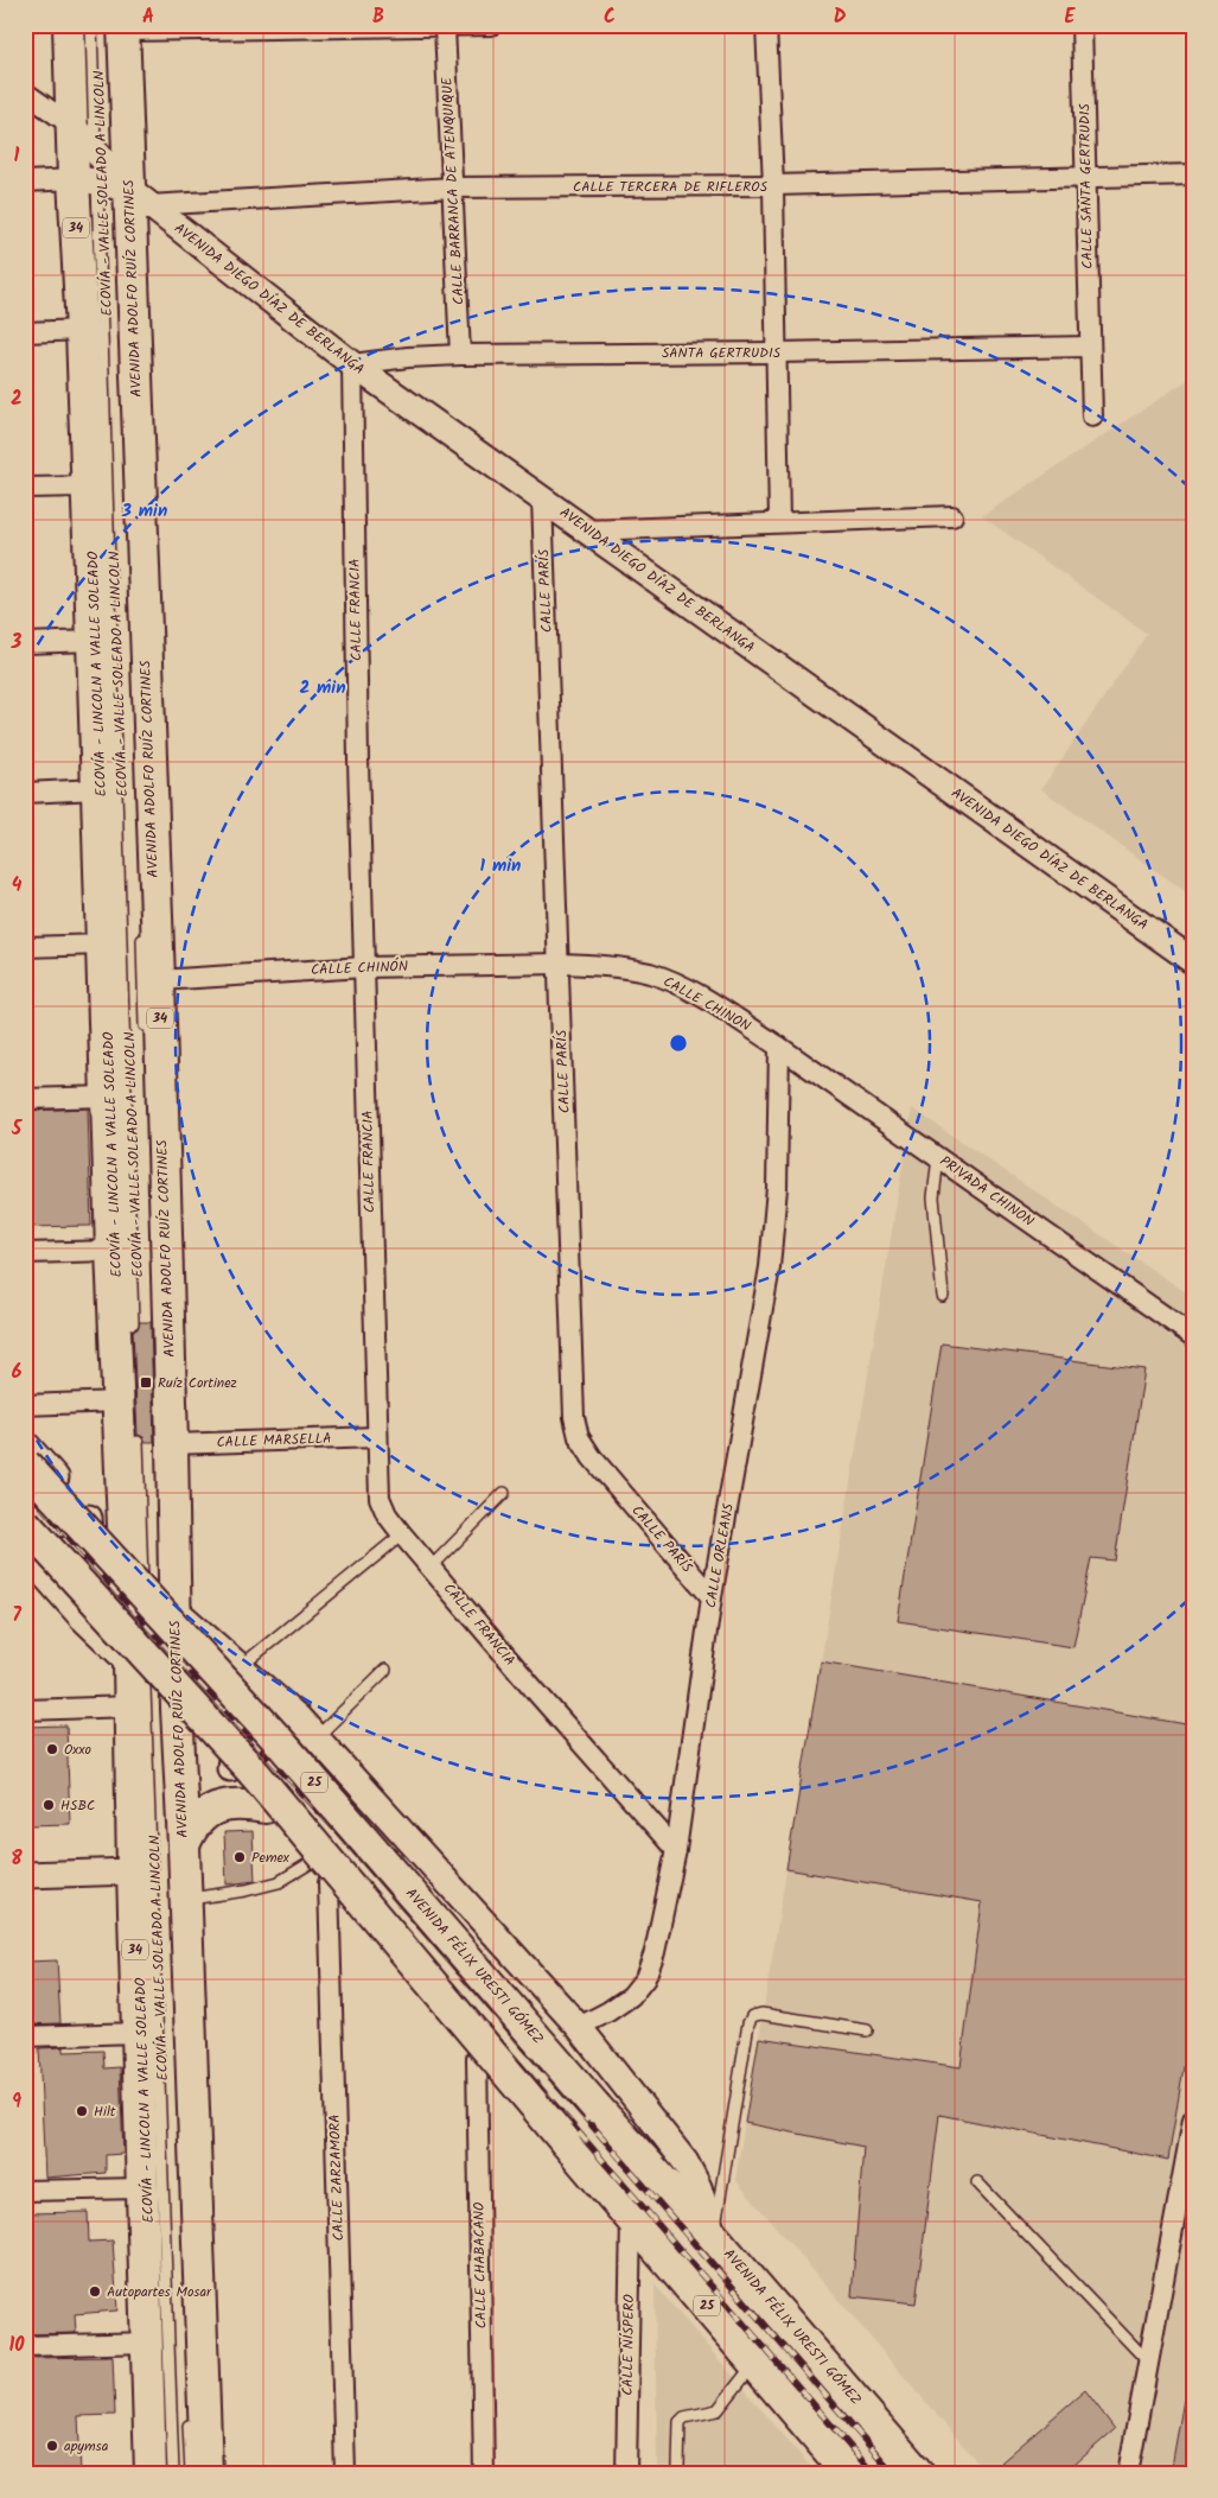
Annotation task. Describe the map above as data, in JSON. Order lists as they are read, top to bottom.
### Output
{
  "streets": {
    "main road": [
      "34",
      "AVENIDA ADOLFO RUÍZ CORTINES",
      "25",
      "AVENIDA FÉLIX URESTI GÓMEZ"
    ],
    "street": [
      "CALLE TERCERA DE RIFLEROS",
      "CALLE SANTA GERTRUDIS",
      "CALLE BARRANCA DE ATENQUIQUE",
      "AVENIDA DIEGO DÍAZ DE BERLANGA",
      "SANTA GERTRUDIS",
      "CALLE PARÍS",
      "CALLE FRANCIA",
      "CALLE CHINÓN",
      "CALLE CHINON",
      "PRIVADA CHINON",
      "CALLE MARSELLA",
      "CALLE ORLEANS",
      "CALLE ZARZAMORA",
      "CALLE CHABACANO",
      "CALLE NÍSPERO"
    ],
    "lane": ["ECOVÍA - VALLE SOLEADO A LINCOLN", "ECOVÍA - LINCOLN A VALLE SOLEADO"]
  },
  "crossings": [
    ["CALLE TERCERA DE RIFLEROS", "CALLE SANTA GERTRUDIS"],
    ["CALLE TERCERA DE RIFLEROS", "CALLE BARRANCA DE ATENQUIQUE"],
    ["CALLE TERCERA DE RIFLEROS", "AVENIDA ADOLFO RUÍZ CORTINES"],
    ["CALLE TERCERA DE RIFLEROS", "AVENIDA DIEGO DÍAZ DE BERLANGA"],
    ["CALLE TERCERA DE RIFLEROS", "ECOVÍA - LINCOLN A VALLE SOLEADO"],
    ["CALLE SANTA GERTRUDIS", "SANTA GERTRUDIS"],
    ["CALLE BARRANCA DE ATENQUIQUE", "SANTA GERTRUDIS"],
    ["ECOVÍA - VALLE SOLEADO A LINCOLN", "AVENIDA ADOLFO RUÍZ CORTINES"],
    ["ECOVÍA - VALLE SOLEADO A LINCOLN", "AVENIDA DIEGO DÍAZ DE BERLANGA"],
    ["AVENIDA ADOLFO RUÍZ CORTINES", "AVENIDA DIEGO DÍAZ DE BERLANGA"],
    ["AVENIDA ADOLFO RUÍZ CORTINES", "ECOVÍA - LINCOLN A VALLE SOLEADO"],
    ["AVENIDA ADOLFO RUÍZ CORTINES", "CALLE CHINÓN"],
    ["AVENIDA ADOLFO RUÍZ CORTINES", "CALLE MARSELLA"],
    ["AVENIDA DIEGO DÍAZ DE BERLANGA", "SANTA GERTRUDIS"],
    ["AVENIDA DIEGO DÍAZ DE BERLANGA", "CALLE PARÍS"],
    ["AVENIDA DIEGO DÍAZ DE BERLANGA", "CALLE FRANCIA"],
    ["AVENIDA DIEGO DÍAZ DE BERLANGA", "ECOVÍA - LINCOLN A VALLE SOLEADO"],
    ["SANTA GERTRUDIS", "CALLE FRANCIA"],
    ["CALLE PARÍS", "CALLE CHINÓN"],
    ["CALLE PARÍS", "CALLE CHINON"],
    ["CALLE PARÍS", "CALLE ORLEANS"],
    ["CALLE FRANCIA", "CALLE CHINÓN"],
    ["CALLE FRANCIA", "CALLE MARSELLA"],
    ["CALLE FRANCIA", "CALLE ORLEANS"],
    ["CALLE CHINÓN", "CALLE CHINON"],
    ["CALLE CHINON", "PRIVADA CHINON"],
    ["CALLE CHINON", "CALLE ORLEANS"],
    ["PRIVADA CHINON", "CALLE ORLEANS"],
    ["25", "CALLE NÍSPERO"]
  ],
  "places": {
    "transit": ["Ruíz Cortinez"],
    "other": [
      "Oxxo",
      "HSBC",
      "Pemex",
      "Hilt",
      "Autopartes Mosar",
      "apymsa"
    ]
  },
  "grid": {
    "columns": [
      "A",
      "B",
      "C",
      "D",
      "E"
    ],
    "rows": [
      "1",
      "2",
      "3",
      "4",
      "5",
      "6",
      "7",
      "8",
      "9",
      "10"
    ]
  },
  "rings": ["3 min", "2 min", "1 min"]
}
